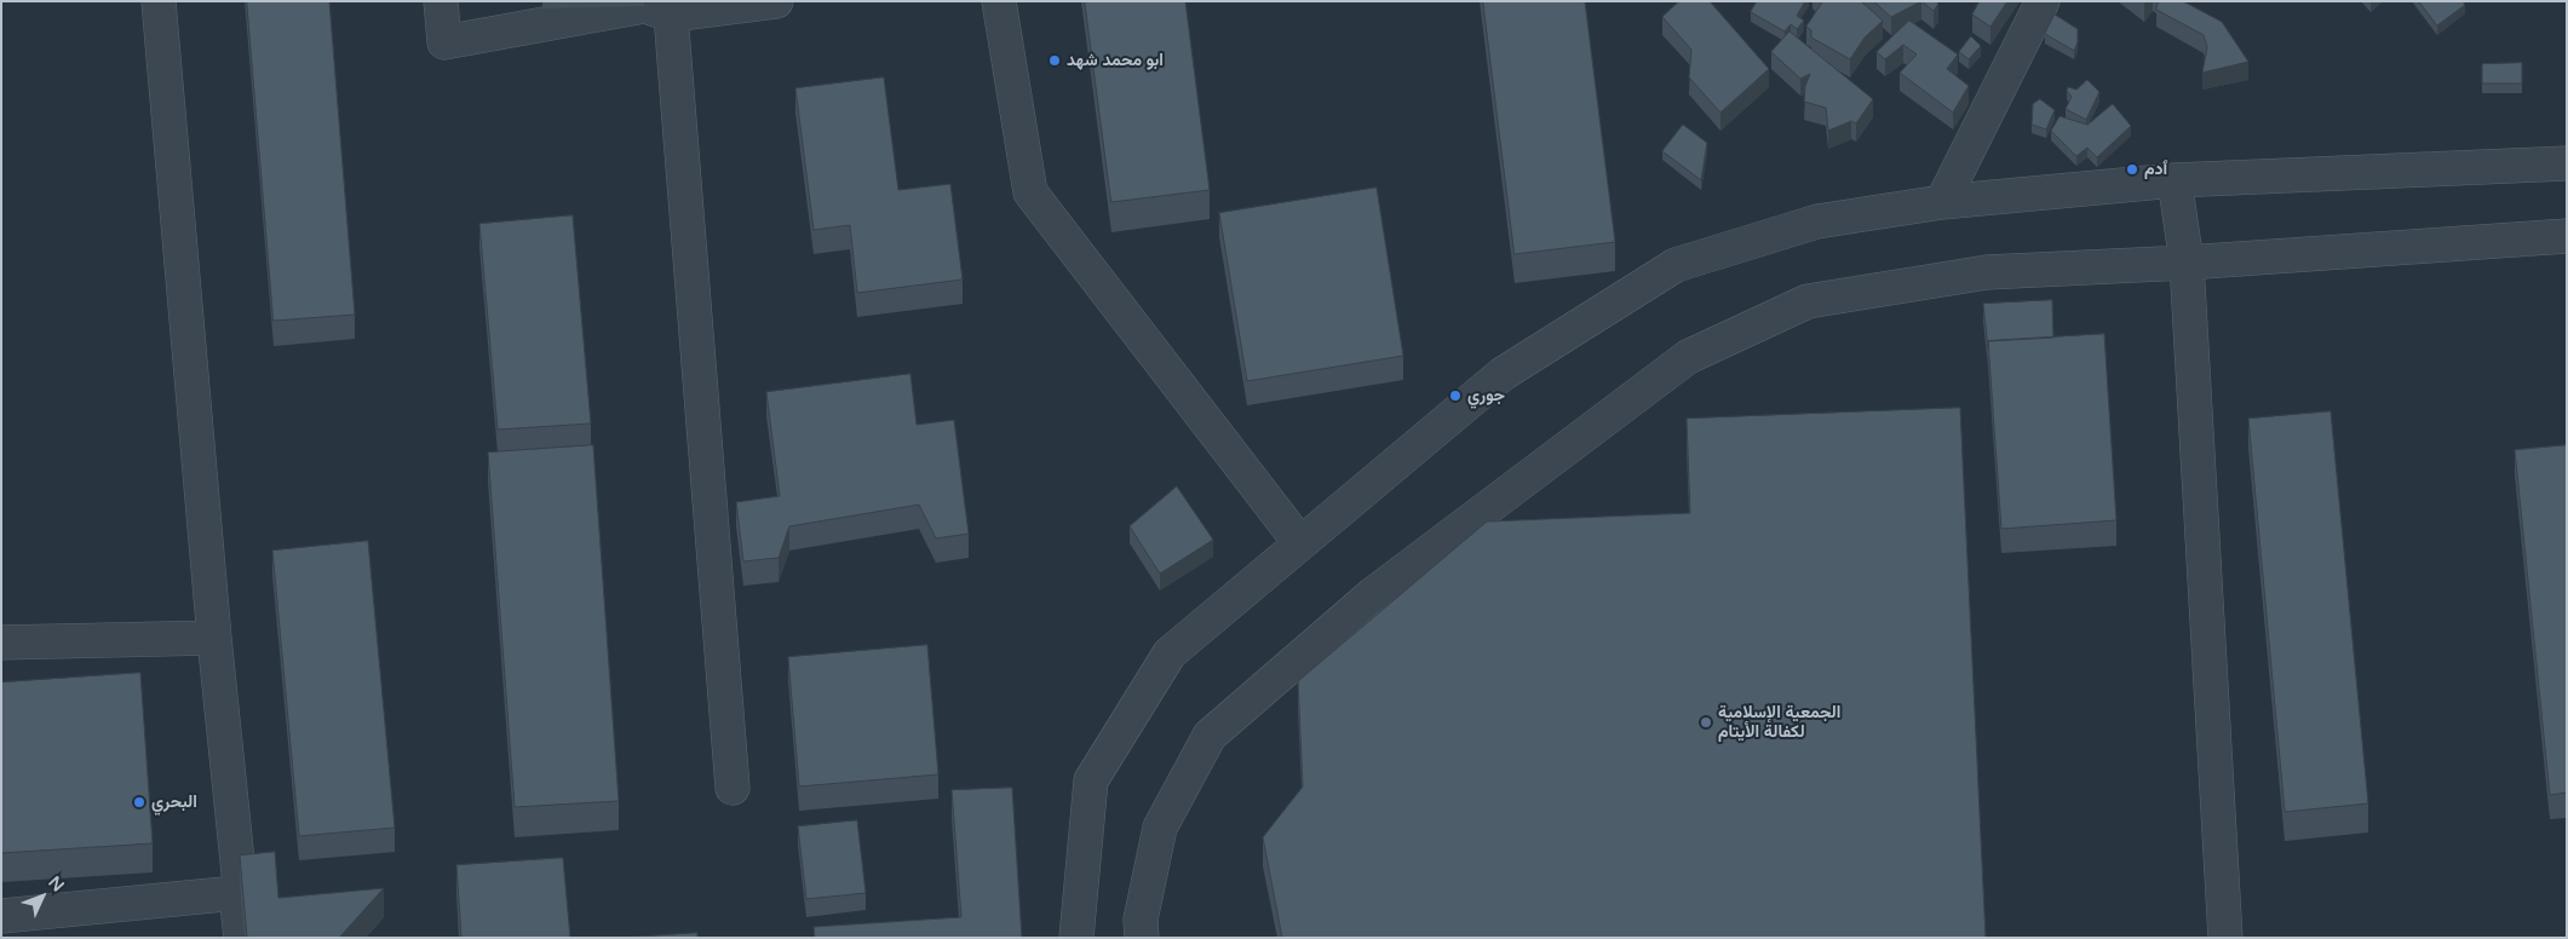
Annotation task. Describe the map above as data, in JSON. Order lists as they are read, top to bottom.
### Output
{
  "places": [
    "ابو محمد شهد",
    "ٱدم",
    "جوري",
    "الجمعية الإسلامية لكفالة الأيتام",
    "البحري"
  ],
  "north": "top right"
}
